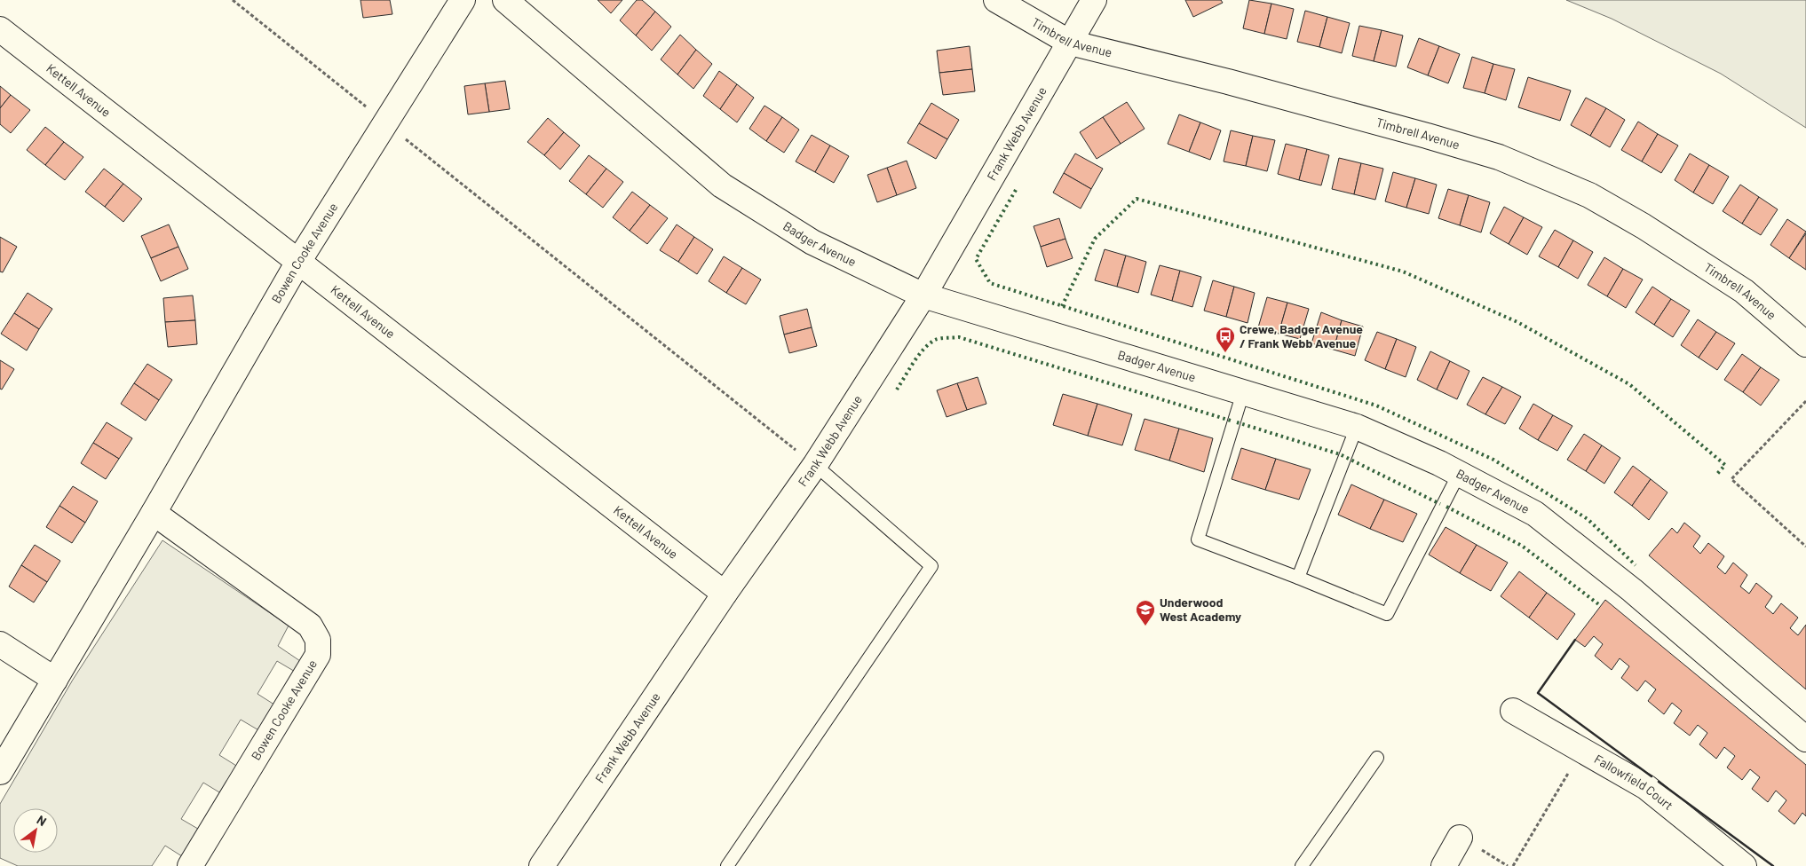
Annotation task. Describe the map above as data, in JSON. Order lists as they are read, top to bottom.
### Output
{
  "streets": {
    "street": [
      "Timbrell Avenue",
      "Kettell Avenue",
      "Frank Webb Avenue",
      "Badger Avenue",
      "Bowen Cooke Avenue",
      "Fallowfield Court"
    ]
  },
  "crossings": [
    ["Timbrell Avenue", "Frank Webb Avenue"],
    ["Kettell Avenue", "Frank Webb Avenue"],
    ["Kettell Avenue", "Bowen Cooke Avenue"],
    ["Frank Webb Avenue", "Badger Avenue"]
  ],
  "places": {
    "bus stop": ["Crewe, Badger Avenue / Frank Webb Avenue"],
    "school or university": ["Underwood West Academy"]
  },
  "north": "top right"
}
